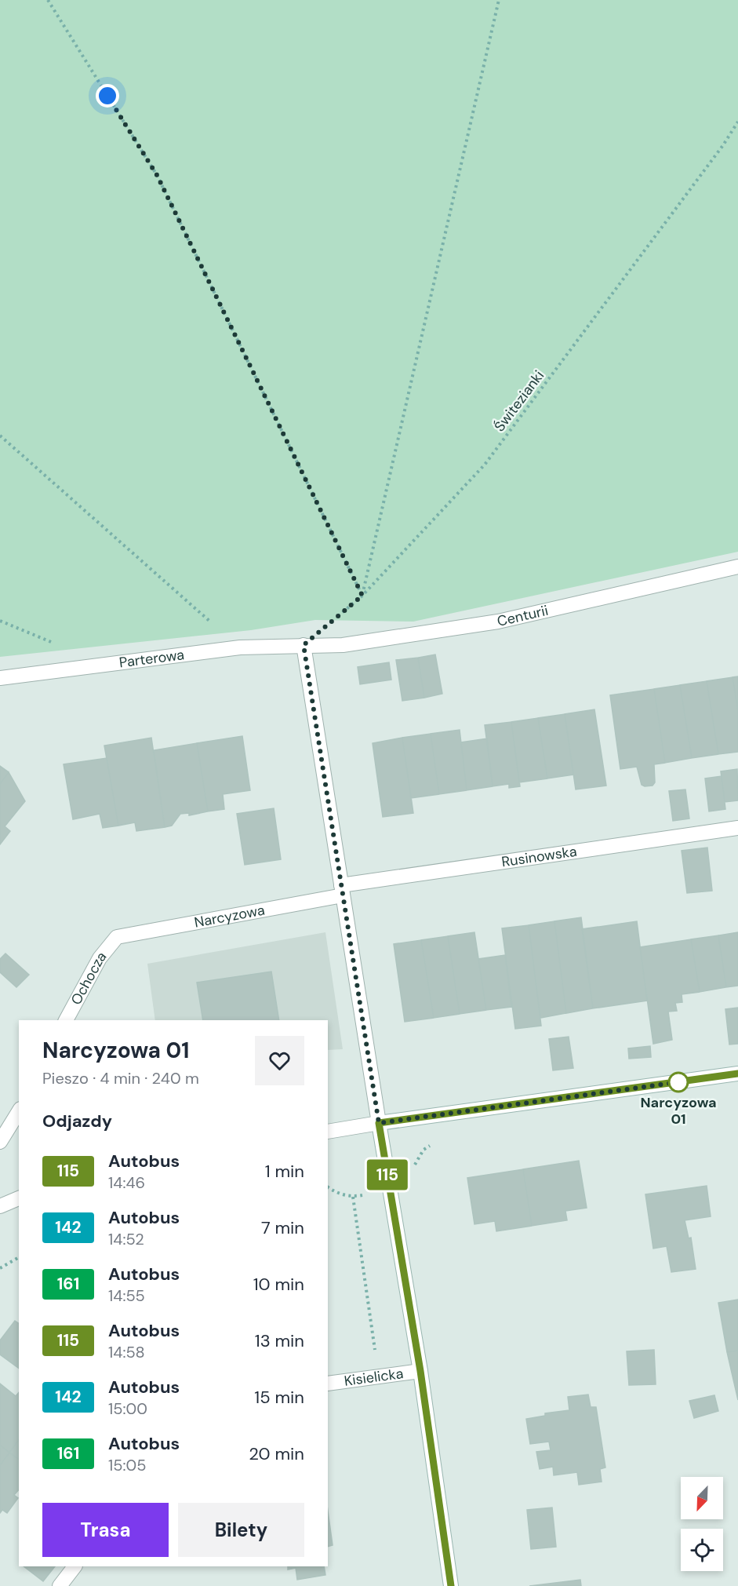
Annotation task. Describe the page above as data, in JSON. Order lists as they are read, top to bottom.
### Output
{
  "streets": {
    "street": [
      "Centurii",
      "Parterowa",
      "Rusinowska",
      "Narcyzowa",
      "Ochocza",
      "Kisielicka"
    ],
    "path": ["Świtezianki"]
  },
  "crossings": [
    ["Świtezianki", "Centurii"],
    ["Świtezianki", "Parterowa"],
    ["Centurii", "Parterowa"],
    ["Rusinowska", "Narcyzowa"],
    ["Narcyzowa", "Ochocza"]
  ],
  "places": ["Narcyzowa 01"],
  "lines": ["bus line 115"],
  "north": "bottom left",
  "page": {
    "on_map": "115",
    "heading": [
      ["Narcyzowa 01", "Pieszo · 4 min · 240 m"],
      "Odjazdy"
    ],
    "list": [
      {
        "mark": "115",
        "name": "Autobus",
        "note": "14:46",
        "value": "1 min"
      },
      {
        "mark": "142",
        "name": "Autobus",
        "note": "14:52",
        "value": "7 min"
      },
      {
        "mark": "161",
        "name": "Autobus",
        "note": "14:55",
        "value": "10 min"
      },
      {
        "mark": "115",
        "name": "Autobus",
        "note": "14:58",
        "value": "13 min"
      },
      {
        "mark": "142",
        "name": "Autobus",
        "note": "15:00",
        "value": "15 min"
      },
      {
        "mark": "161",
        "name": "Autobus",
        "note": "15:05",
        "value": "20 min"
      }
    ],
    "buttons": ["Trasa", "Bilety"]
  }
}
